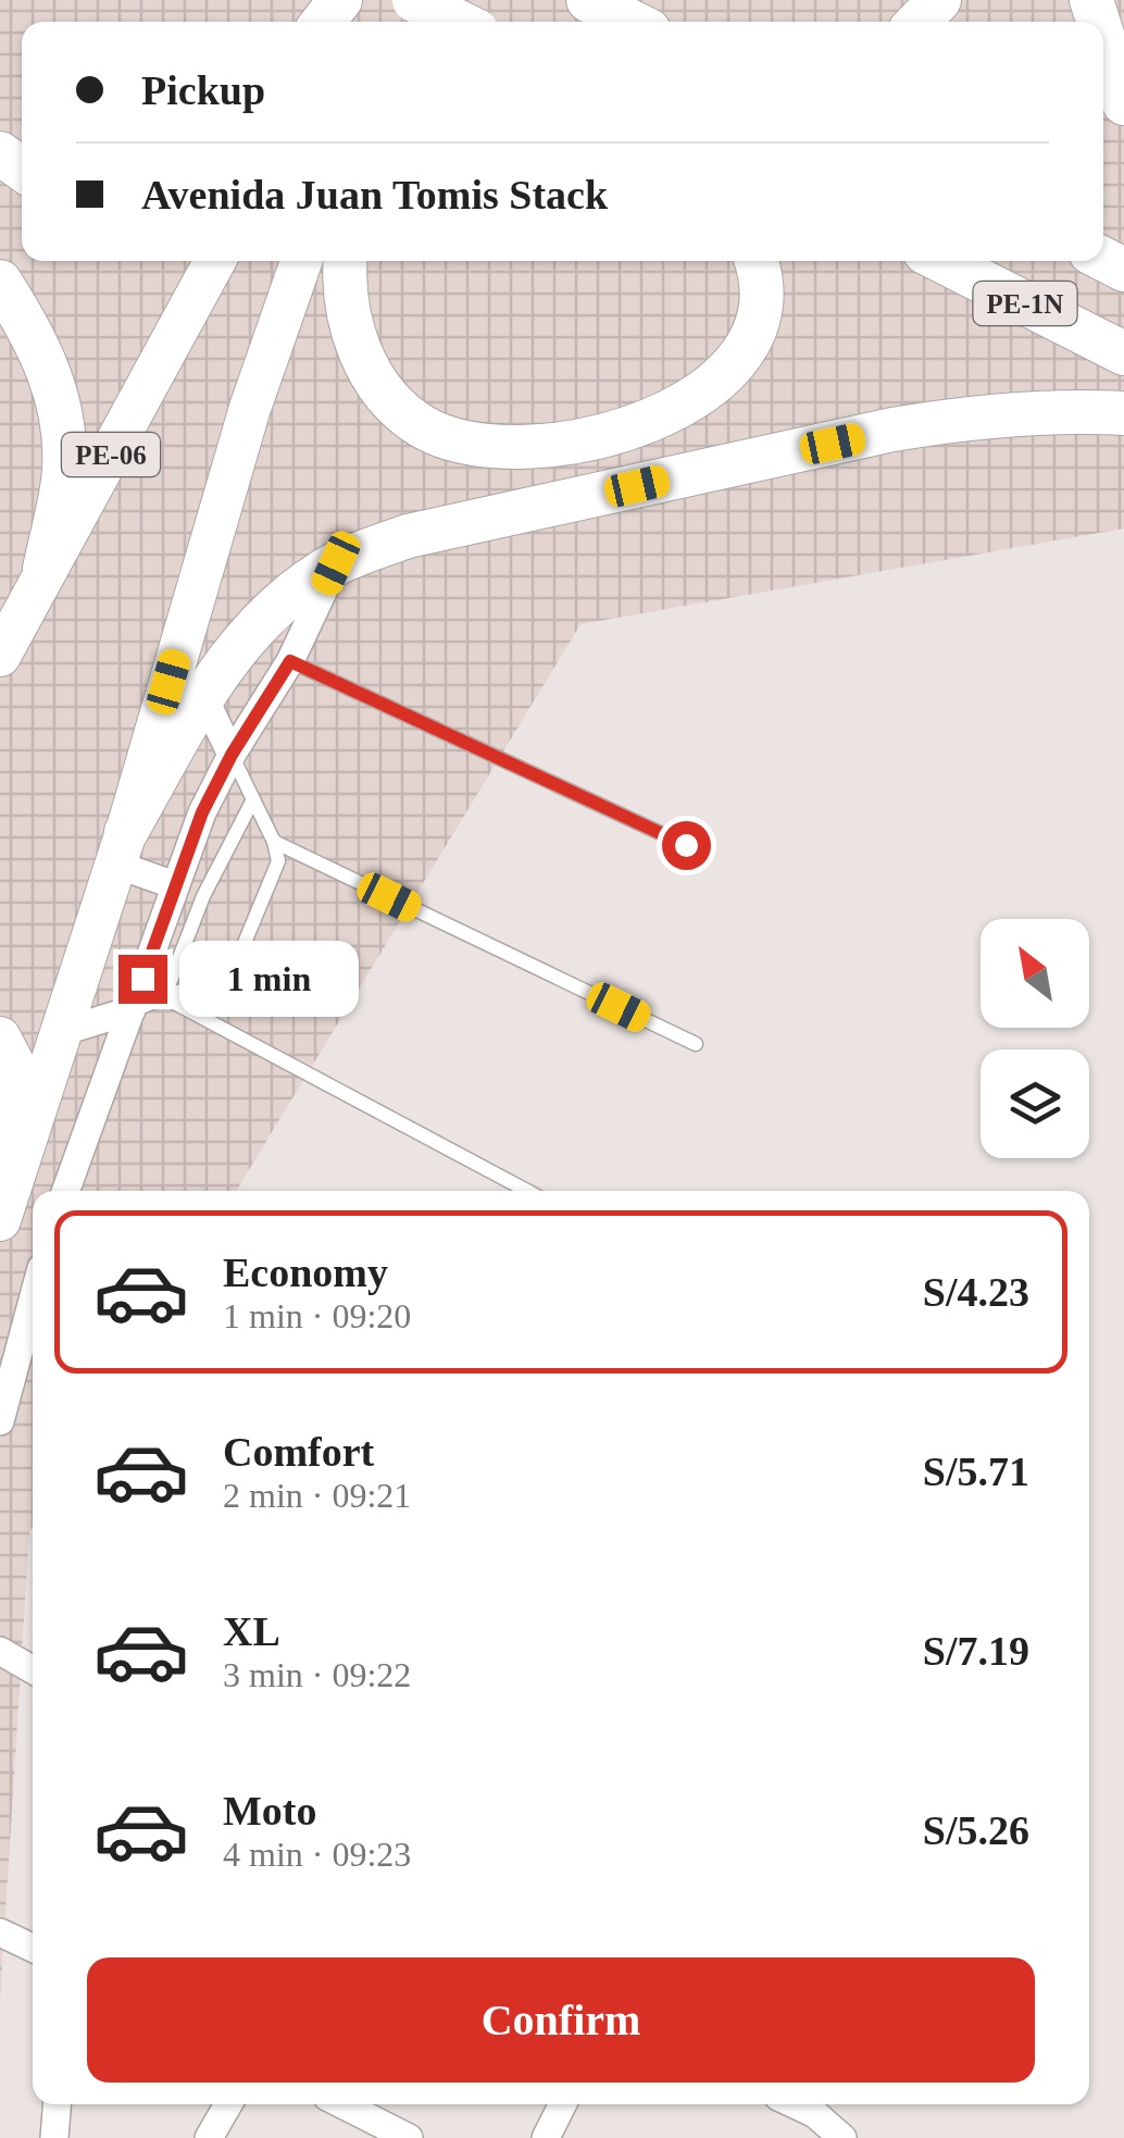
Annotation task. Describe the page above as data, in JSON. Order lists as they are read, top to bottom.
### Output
{
  "streets": {
    "highway": ["PE-1N"],
    "main road": ["PE-06"]
  },
  "north": "top left",
  "page": {
    "banner": ["Pickup", "Avenida Juan Tomis Stack"],
    "bubble": "1 min",
    "list": [
      {
        "name": "Economy",
        "note": "1 min · 09:20",
        "value": "S/4.23"
      },
      {
        "name": "Comfort",
        "note": "2 min · 09:21",
        "value": "S/5.71"
      },
      {
        "name": "XL",
        "note": "3 min · 09:22",
        "value": "S/7.19"
      },
      {
        "name": "Moto",
        "note": "4 min · 09:23",
        "value": "S/5.26"
      }
    ],
    "buttons": "Confirm"
  }
}
